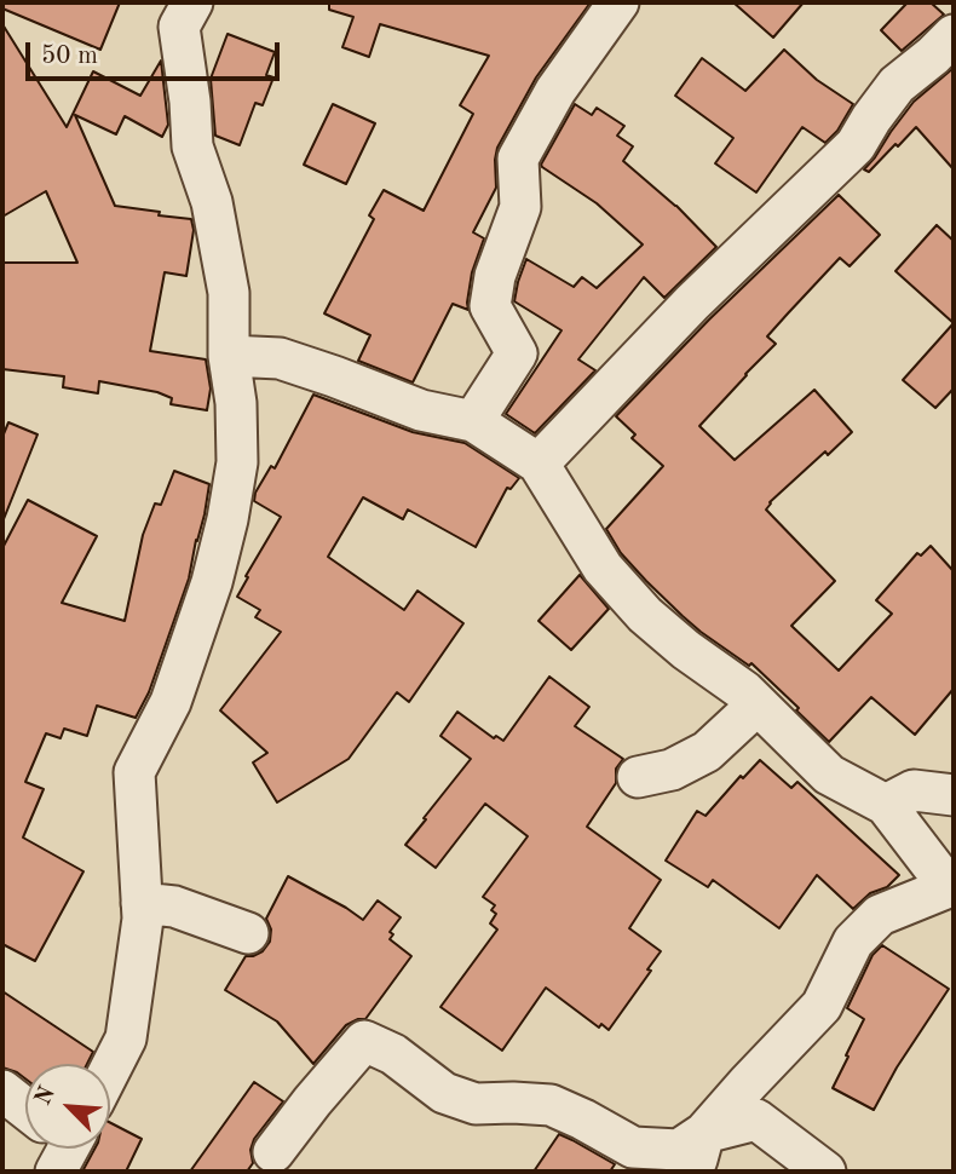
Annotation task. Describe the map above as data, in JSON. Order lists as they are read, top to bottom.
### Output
{
  "scale_bar": "50 m",
  "north": "top left"
}
